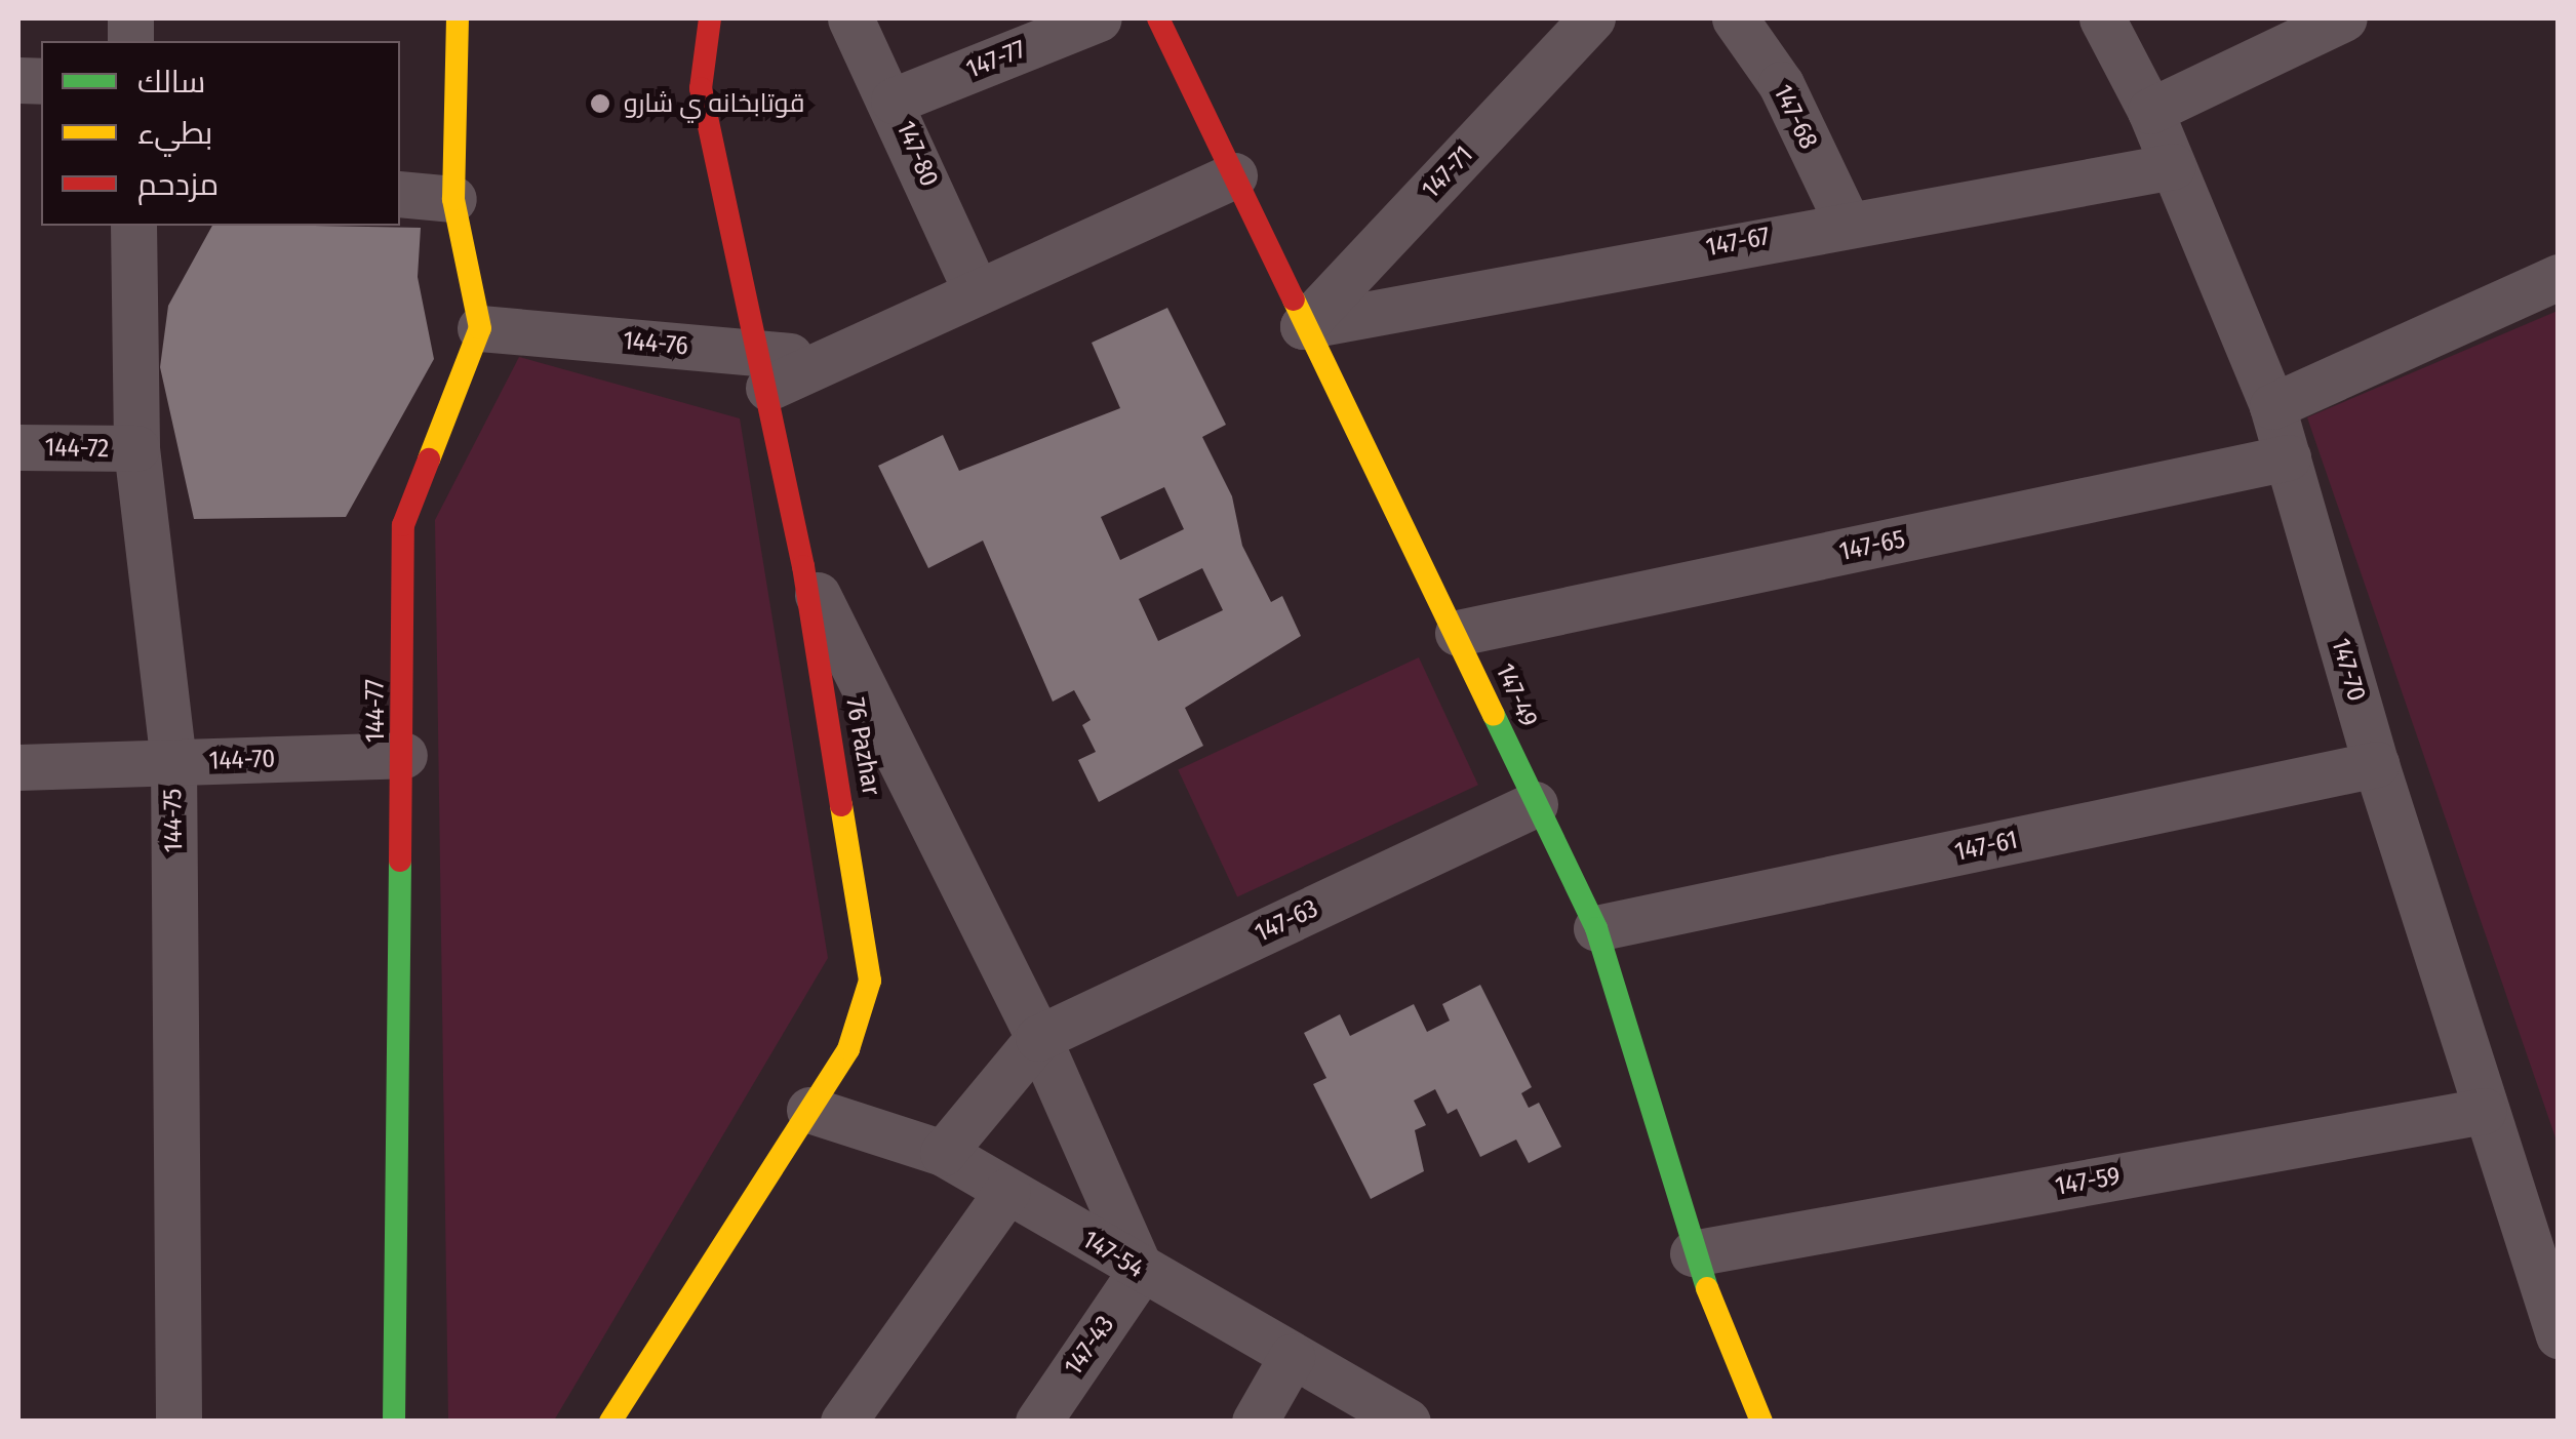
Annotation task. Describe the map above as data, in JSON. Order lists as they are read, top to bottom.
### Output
{
  "streets": {
    "street": [
      "147-77",
      "147-68",
      "147-80",
      "147-71",
      "147-67",
      "144-76",
      "144-72",
      "147-65",
      "147-70",
      "147-49",
      "144-77",
      "76 Pazhar",
      "144-70",
      "144-75",
      "147-61",
      "147-63",
      "147-59",
      "147-54",
      "147-43"
    ]
  },
  "crossings": [
    ["147-77", "147-80"],
    ["147-68", "147-67"],
    ["147-71", "147-67"],
    ["147-71", "147-49"],
    ["147-67", "147-70"],
    ["147-67", "147-49"],
    ["144-76", "144-77"],
    ["144-76", "76 Pazhar"],
    ["144-72", "144-75"],
    ["147-65", "147-70"],
    ["147-65", "147-49"],
    ["147-70", "147-61"],
    ["147-70", "147-59"],
    ["147-49", "147-61"],
    ["147-49", "147-63"],
    ["147-49", "147-59"],
    ["144-77", "144-70"],
    ["76 Pazhar", "147-54"],
    ["144-70", "144-75"],
    ["147-54", "147-43"]
  ],
  "places": ["قوتابخانه ي شارو"],
  "legend": ["سالك", "بطيء", "مزدحم"]
}
